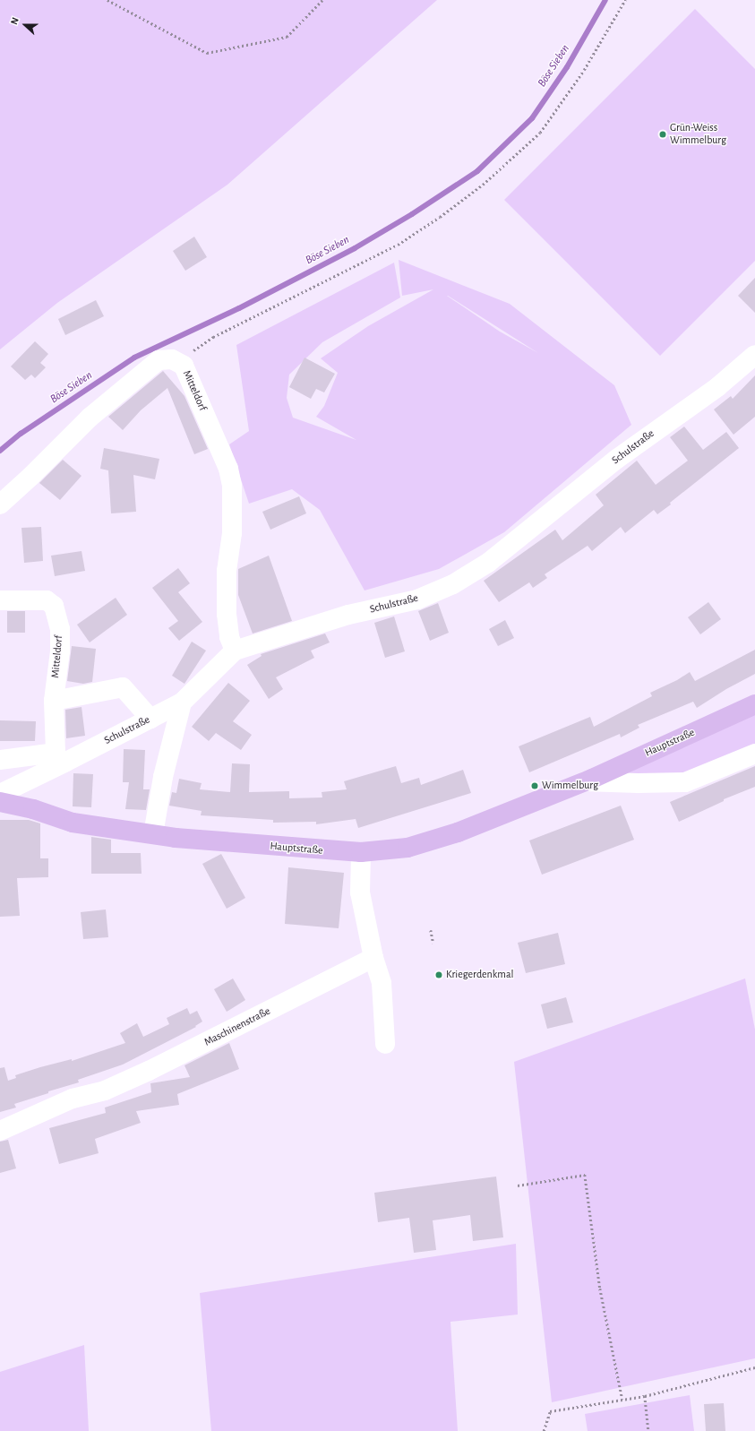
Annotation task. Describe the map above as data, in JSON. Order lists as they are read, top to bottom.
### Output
{
  "streets": {
    "main road": ["Hauptstraße"],
    "street": ["Mitteldorf", "Schulstraße", "Maschinenstraße"]
  },
  "crossings": [
    ["Mitteldorf", "Schulstraße"]
  ],
  "water": ["Böse Sieben"],
  "places": ["Grün-Weiss Wimmelburg", "Wimmelburg", "Kriegerdenkmal"],
  "north": "left"
}
